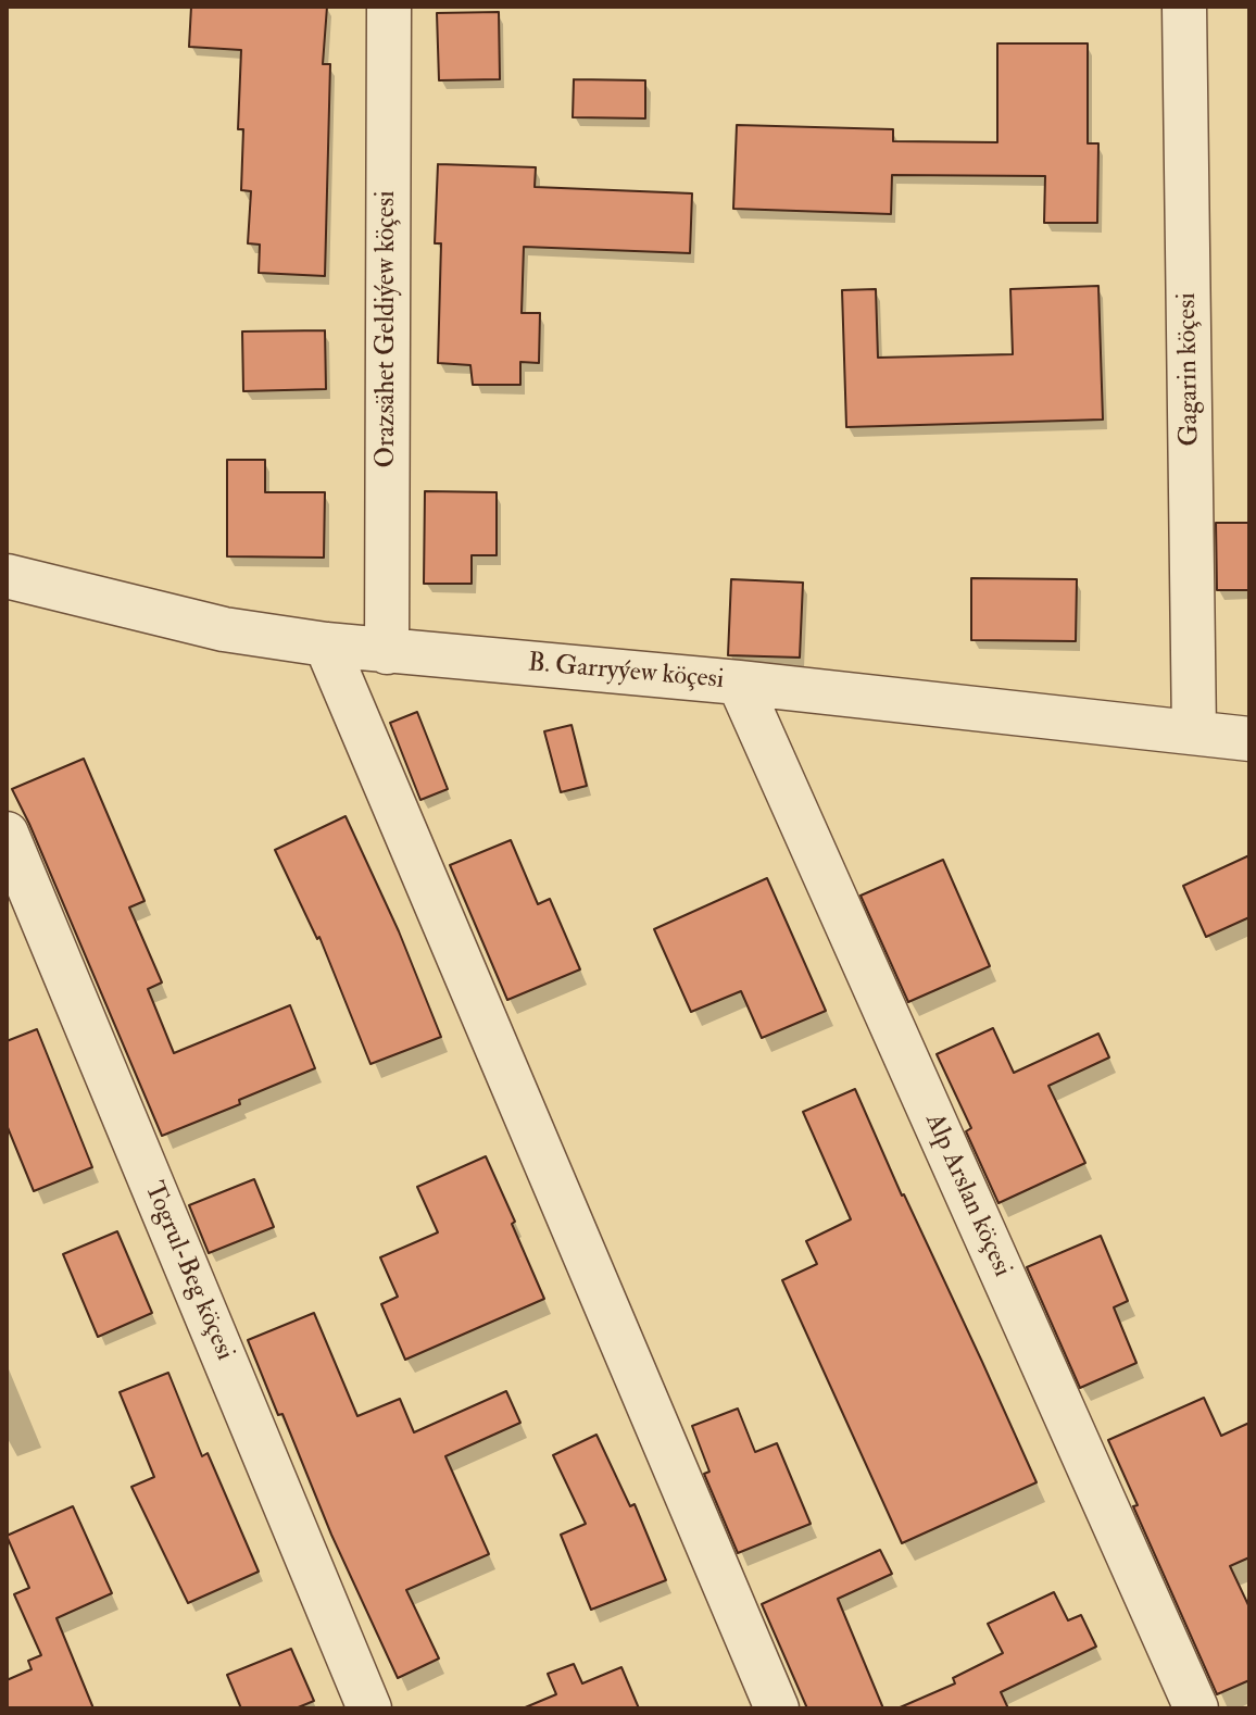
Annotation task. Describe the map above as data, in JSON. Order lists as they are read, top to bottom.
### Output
{
  "streets": {
    "street": [
      "Orazsähet Geldiýew köçesi",
      "Gagarin köçesi",
      "B. Garryýew köçesi",
      "Alp Arslan köçesi",
      "Togrul-Beg köçesi"
    ]
  },
  "crossings": [
    ["Orazsähet Geldiýew köçesi", "B. Garryýew köçesi"],
    ["Gagarin köçesi", "B. Garryýew köçesi"],
    ["B. Garryýew köçesi", "Alp Arslan köçesi"]
  ]
}
